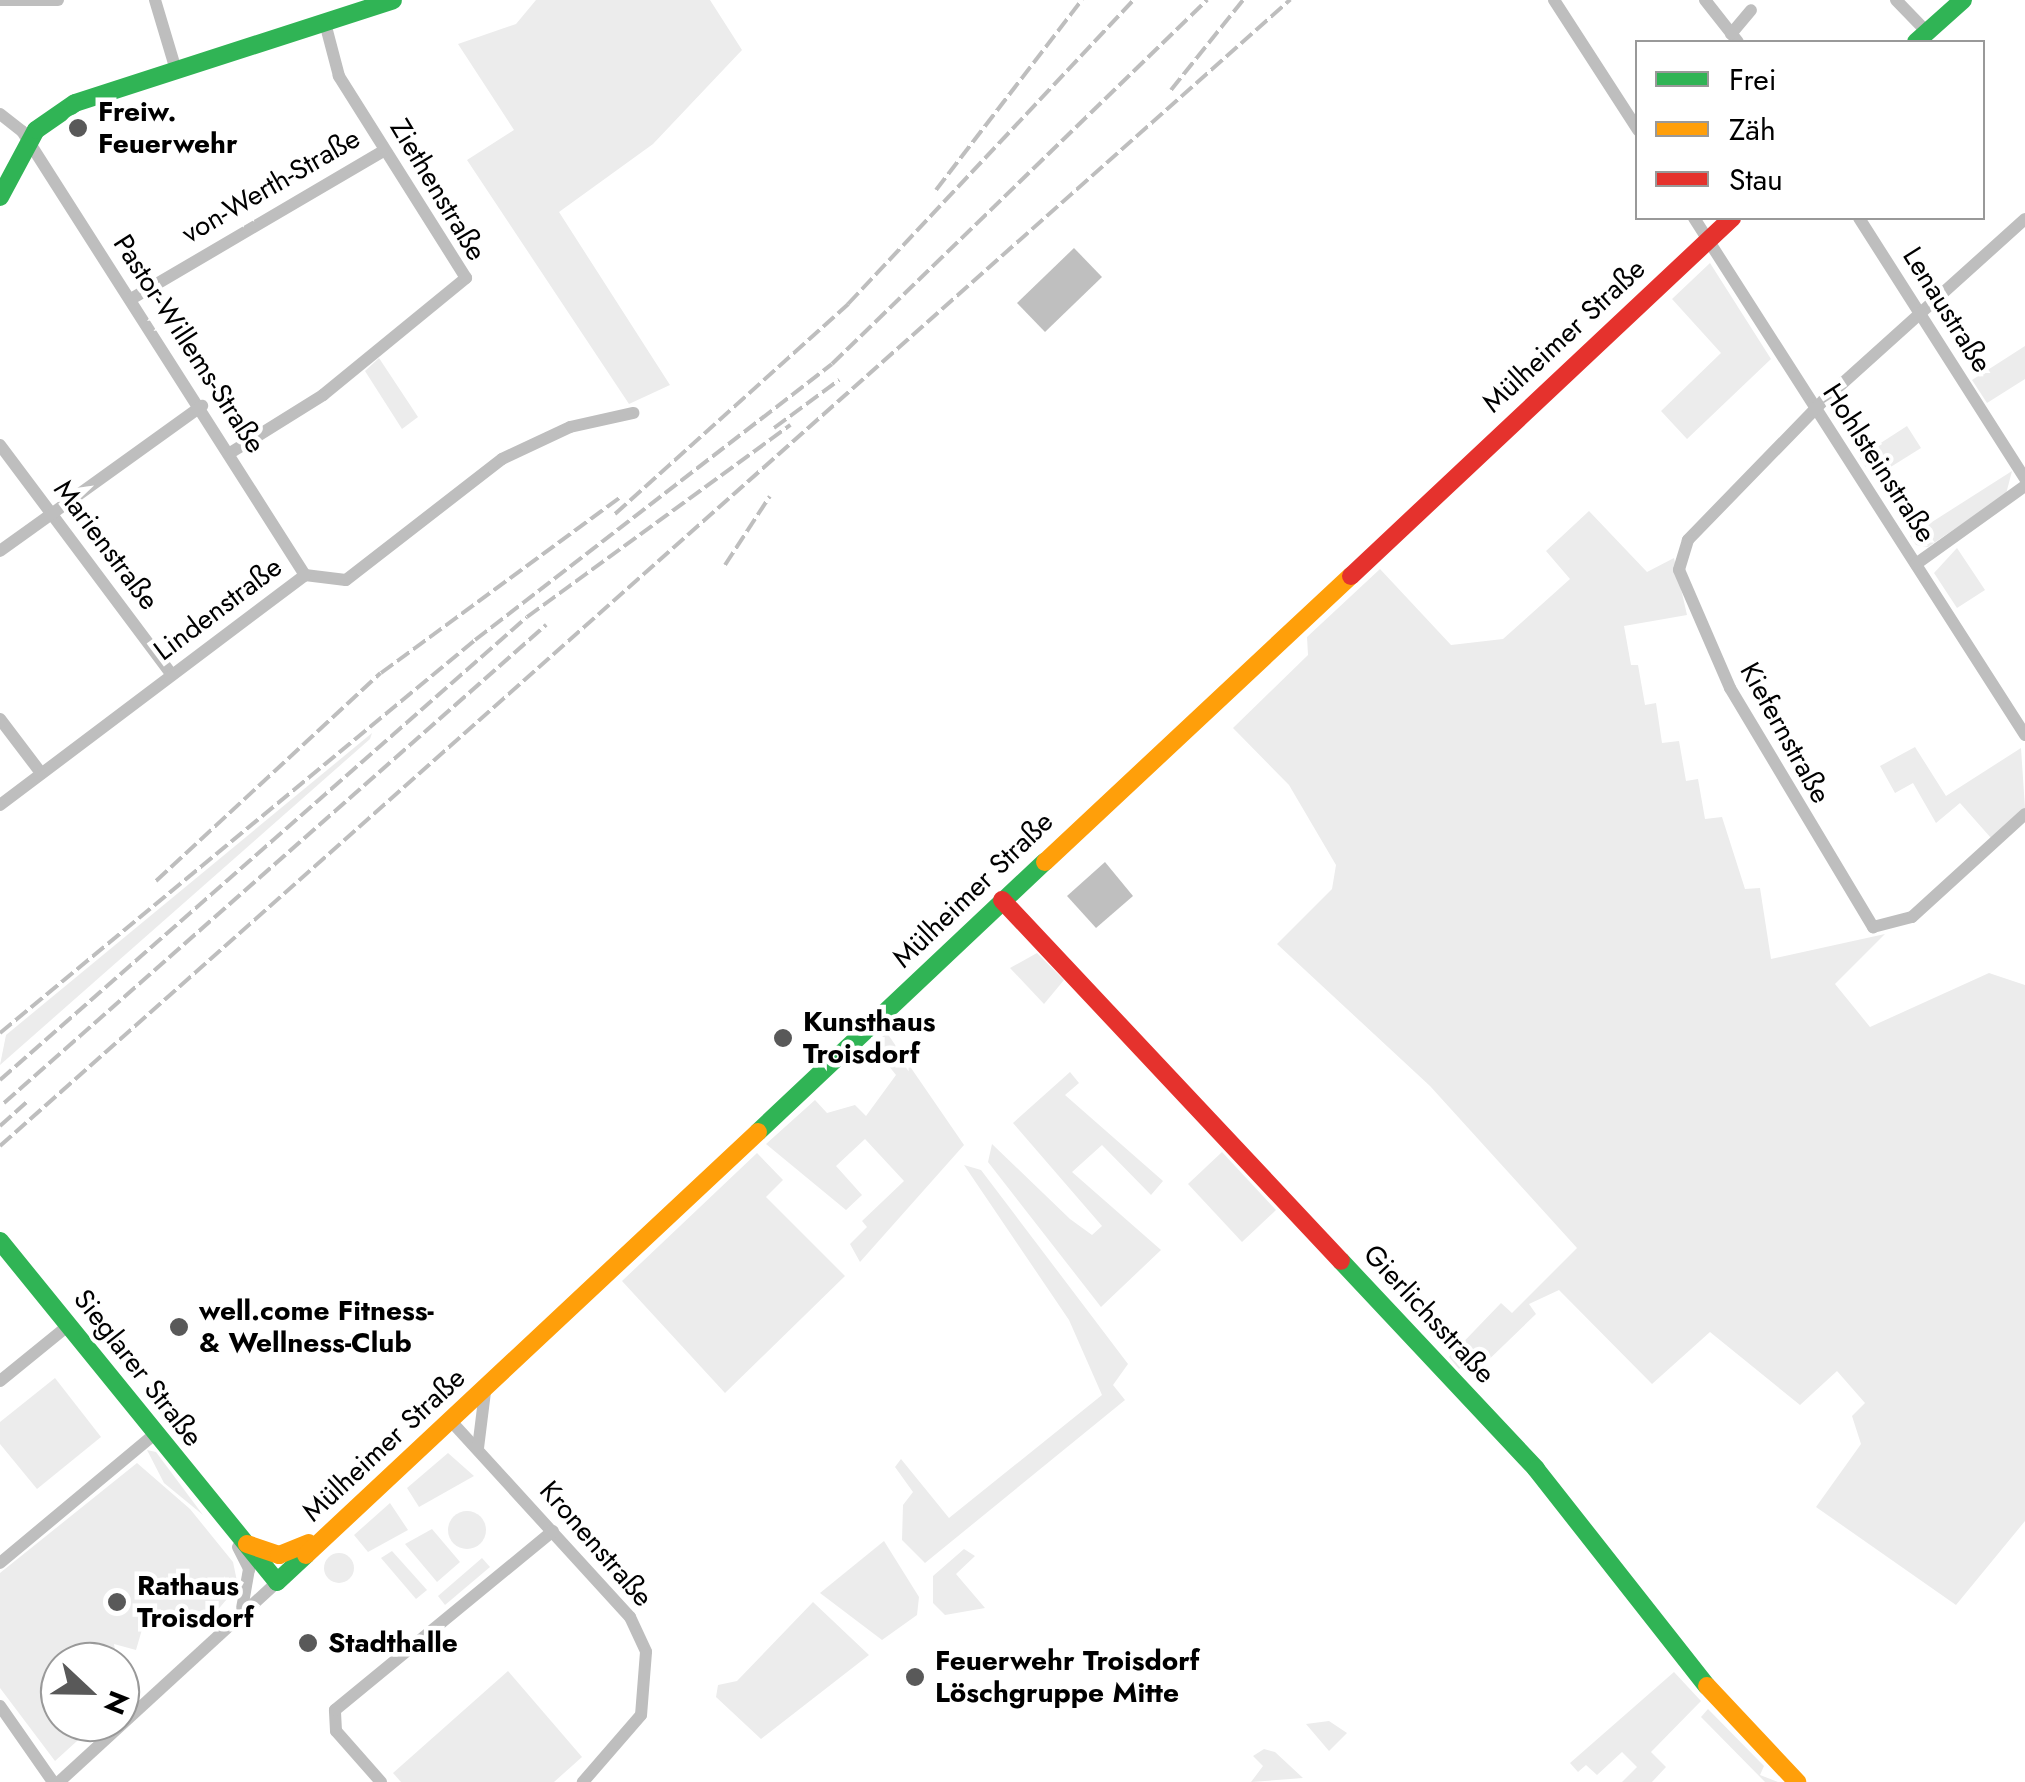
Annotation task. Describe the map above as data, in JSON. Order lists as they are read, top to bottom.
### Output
{
  "streets": {
    "main road": ["Mülheimer Straße", "Gierlichsstraße", "Sieglarer Straße"],
    "street": [
      "von-Werth-Straße",
      "Ziethenstraße",
      "Lenaustraße",
      "Pastor-Willems-Straße",
      "Hohlsteinstraße",
      "Marienstraße",
      "Lindenstraße",
      "Kiefernstraße",
      "Kronenstraße"
    ]
  },
  "crossings": [
    ["von-Werth-Straße", "Ziethenstraße"],
    ["von-Werth-Straße", "Pastor-Willems-Straße"],
    ["Ziethenstraße", "Pastor-Willems-Straße"],
    ["Mülheimer Straße", "Hohlsteinstraße"],
    ["Mülheimer Straße", "Gierlichsstraße"],
    ["Mülheimer Straße", "Sieglarer Straße"],
    ["Mülheimer Straße", "Kronenstraße"],
    ["Pastor-Willems-Straße", "Lindenstraße"],
    ["Hohlsteinstraße", "Kiefernstraße"],
    ["Marienstraße", "Lindenstraße"]
  ],
  "places": [
    "Freiw. Feuerwehr",
    "Kunsthaus Troisdorf",
    "well.come Fitness- & Wellness-Club",
    "Rathaus Troisdorf",
    "Stadthalle",
    "Feuerwehr Troisdorf Löschgruppe Mitte"
  ],
  "legend": ["Frei", "Zäh", "Stau"],
  "north": "right"
}
